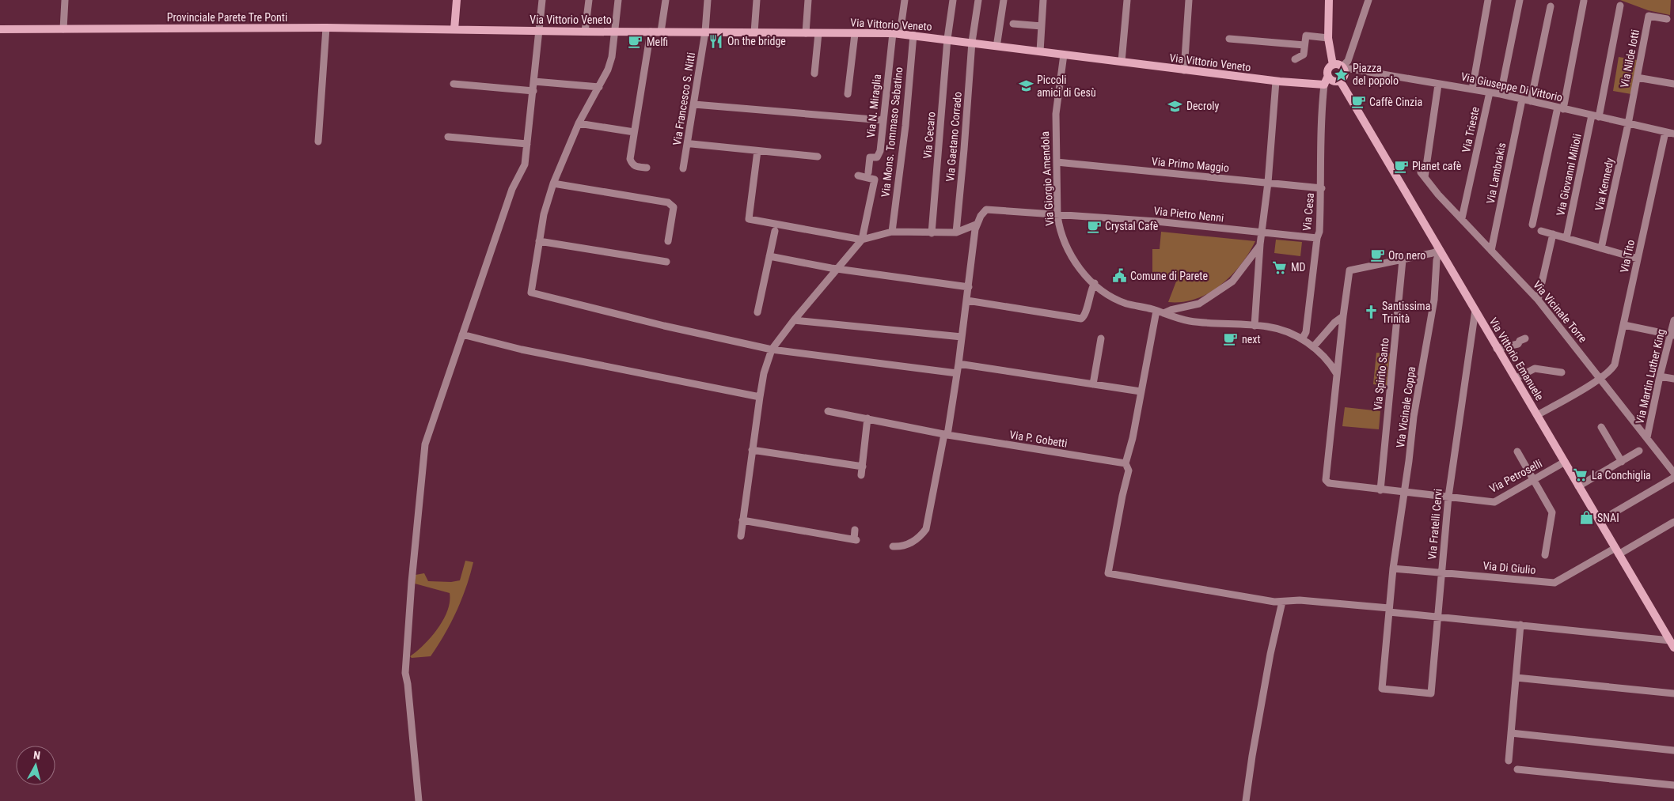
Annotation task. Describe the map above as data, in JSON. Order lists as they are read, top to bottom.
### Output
{
  "streets": {
    "street": [
      "Provinciale Parete Tre Ponti",
      "Via Vittorio Veneto",
      "Via Nilde Iotti",
      "Via Giuseppe Di Vittorio",
      "Via Francesco S. Nitti",
      "Via N. Miraglia",
      "Via Trieste",
      "Via Mons. Tommaso Sabatino",
      "Via Cecaro",
      "Via Gaetano Corrado",
      "Via Primo Maggio",
      "Via Lambrakis",
      "Via Giovanni Milioli",
      "Via Giorgio Amendola",
      "Via Kennedy",
      "Via Cesa",
      "Via Pietro Nenni",
      "Via Tito",
      "Via Vicinale Torre",
      "Via Vittorio Emanuele",
      "Via Spirito Santo",
      "Via Martin Luther King",
      "Via Vicinale Coppa",
      "Via P. Gobetti",
      "Via Petroselli",
      "Via Fratelli Cervi",
      "Via Di Giulio"
    ]
  },
  "crossings": [
    ["Provinciale Parete Tre Ponti", "Via Vittorio Veneto"],
    ["Via Vittorio Veneto", "Via Giuseppe Di Vittorio"],
    ["Via Vittorio Veneto", "Via Francesco S. Nitti"],
    ["Via Vittorio Veneto", "Via N. Miraglia"],
    ["Via Vittorio Veneto", "Via Mons. Tommaso Sabatino"],
    ["Via Vittorio Veneto", "Via Cecaro"],
    ["Via Vittorio Veneto", "Via Gaetano Corrado"],
    ["Via Vittorio Veneto", "Via Giorgio Amendola"],
    ["Via Vittorio Veneto", "Via Cesa"],
    ["Via Vittorio Veneto", "Via Vittorio Emanuele"],
    ["Via Nilde Iotti", "Via Giuseppe Di Vittorio"],
    ["Via Nilde Iotti", "Via Kennedy"],
    ["Via Giuseppe Di Vittorio", "Via Trieste"],
    ["Via Giuseppe Di Vittorio", "Via Lambrakis"],
    ["Via Giuseppe Di Vittorio", "Via Giovanni Milioli"],
    ["Via Giuseppe Di Vittorio", "Via Kennedy"],
    ["Via Giuseppe Di Vittorio", "Via Cesa"],
    ["Via Giuseppe Di Vittorio", "Via Tito"],
    ["Via Giuseppe Di Vittorio", "Via Vicinale Torre"],
    ["Via Giuseppe Di Vittorio", "Via Vittorio Emanuele"],
    ["Via Trieste", "Via Vicinale Torre"],
    ["Via Primo Maggio", "Via Giorgio Amendola"],
    ["Via Primo Maggio", "Via Cesa"],
    ["Via Lambrakis", "Via Vicinale Torre"],
    ["Via Giorgio Amendola", "Via Cesa"],
    ["Via Giorgio Amendola", "Via Pietro Nenni"],
    ["Via Giorgio Amendola", "Via Petroselli"],
    ["Via Cesa", "Via Pietro Nenni"],
    ["Via Cesa", "Via Vittorio Emanuele"],
    ["Via Tito", "Via Vicinale Torre"],
    ["Via Tito", "Via Vittorio Emanuele"],
    ["Via Vicinale Torre", "Via Martin Luther King"],
    ["Via Vittorio Emanuele", "Via Vicinale Coppa"],
    ["Via Vittorio Emanuele", "Via Petroselli"],
    ["Via Vittorio Emanuele", "Via Fratelli Cervi"],
    ["Via Vittorio Emanuele", "Via Di Giulio"],
    ["Via Spirito Santo", "Via Petroselli"],
    ["Via Vicinale Coppa", "Via Petroselli"],
    ["Via Vicinale Coppa", "Via Fratelli Cervi"],
    ["Via Vicinale Coppa", "Via Di Giulio"],
    ["Via Petroselli", "Via Fratelli Cervi"],
    ["Via Fratelli Cervi", "Via Di Giulio"]
  ],
  "places": {
    "restaurant": ["On the bridge"],
    "cafe": [
      "Melfi",
      "Caffè Cinzia",
      "Planet cafè",
      "Crystal Cafè",
      "Oro nero",
      "next"
    ],
    "place": ["Piazza del popolo"],
    "school or university": ["Piccoli amici di Gesù", "Decroly"],
    "supermarket": ["MD", "La Conchiglia"],
    "public building": ["Comune di Parete"],
    "church": ["Santissima Trinità"],
    "shop": ["SNAI"]
  },
  "north": "top"
}
